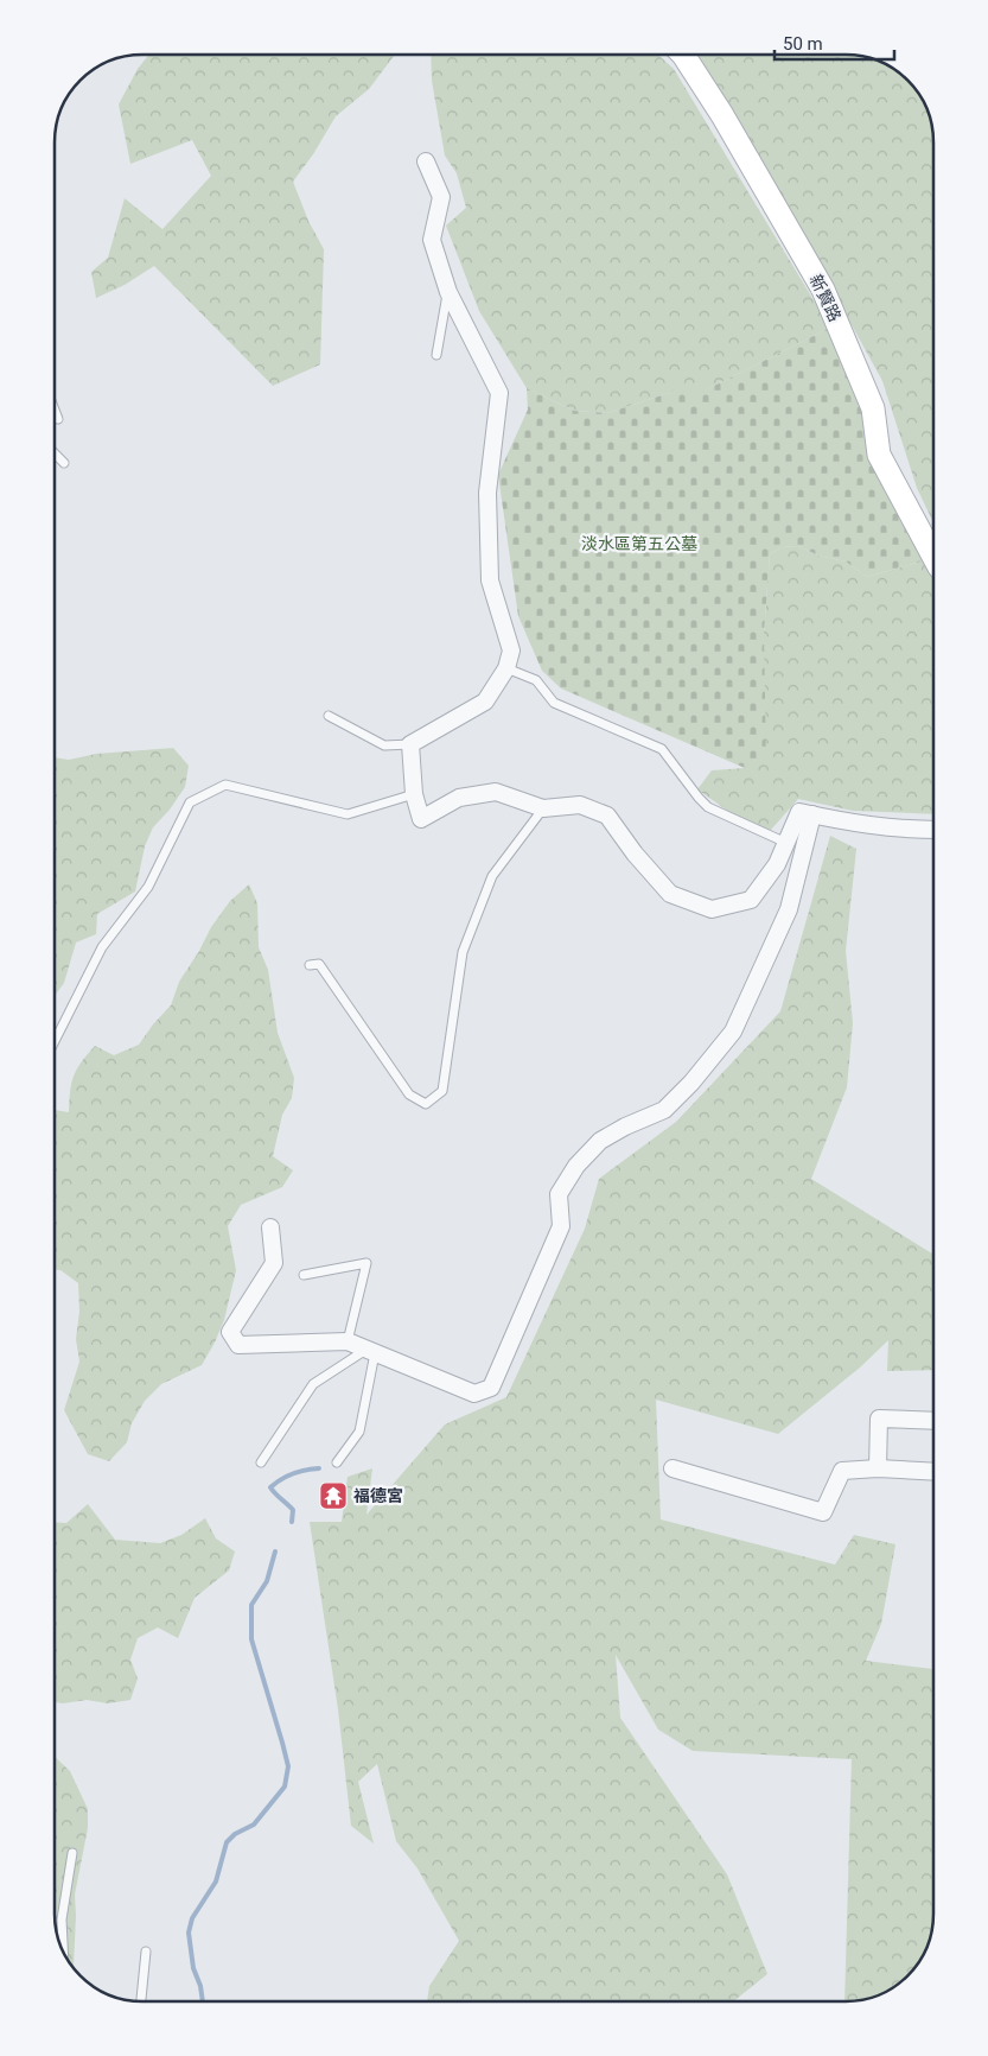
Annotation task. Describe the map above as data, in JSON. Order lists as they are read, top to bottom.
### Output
{
  "streets": {
    "street": ["新賢路"]
  },
  "parks": ["淡水區第五公墓"],
  "places": {
    "temple": ["福德宮"]
  },
  "scale_bar": "50 m"
}
